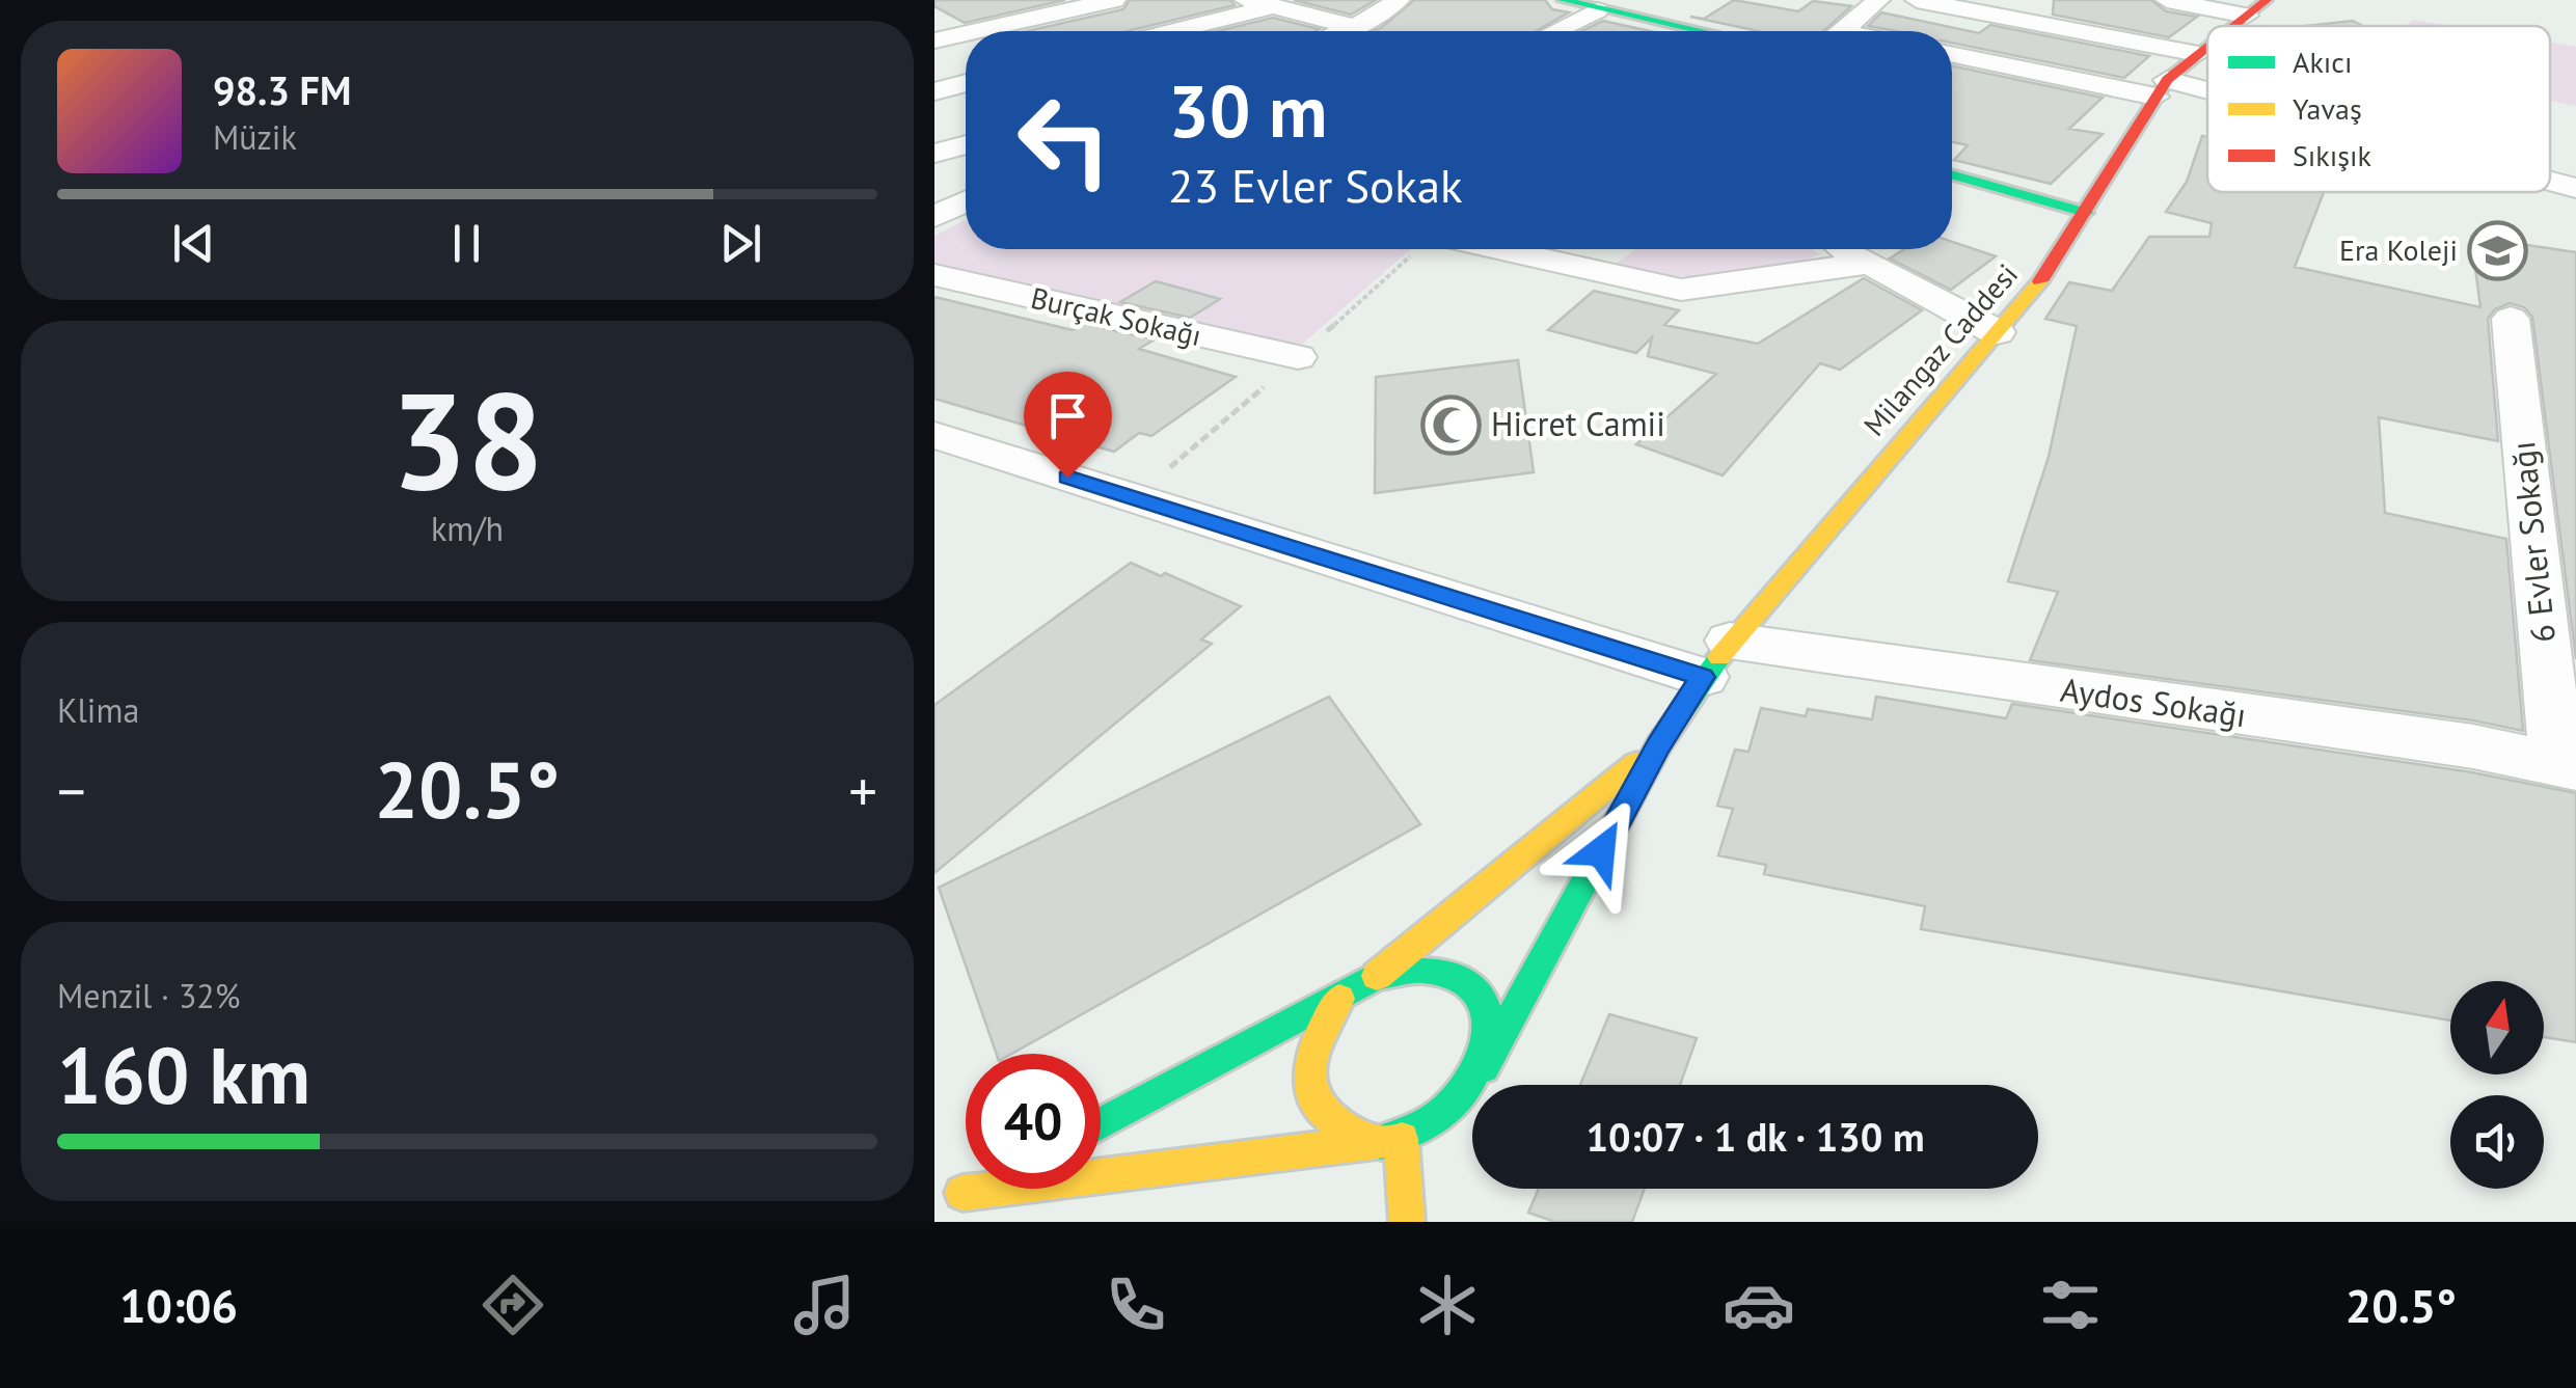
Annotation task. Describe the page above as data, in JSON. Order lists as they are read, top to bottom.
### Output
{
  "streets": {
    "street": [
      "Burçak Sokağı",
      "Milangaz Caddesi",
      "6 Evler Sokağı",
      "Aydos Sokağı"
    ]
  },
  "crossings": [
    ["Milangaz Caddesi", "Aydos Sokağı"],
    ["6 Evler Sokağı", "Aydos Sokağı"]
  ],
  "places": {
    "school or university": ["Era Koleji"],
    "mosque": ["Hicret Camii"]
  },
  "legend": ["Akıcı", "Yavaş", "Sıkışık"],
  "north": "top",
  "page": {
    "turn": ["30 m", "23 Evler Sokak"],
    "song": ["98.3 FM", "Müzik"],
    "tile": [
      ["38", "km/h"],
      "Klima",
      ["Menzil · 32%", "160 km"]
    ],
    "heat": ["−", "20.5°", "+"],
    "limit": "40",
    "trip": "10:07 · 1 dk · 130 m",
    "tabs": ["10:06", "20.5°"]
  }
}
